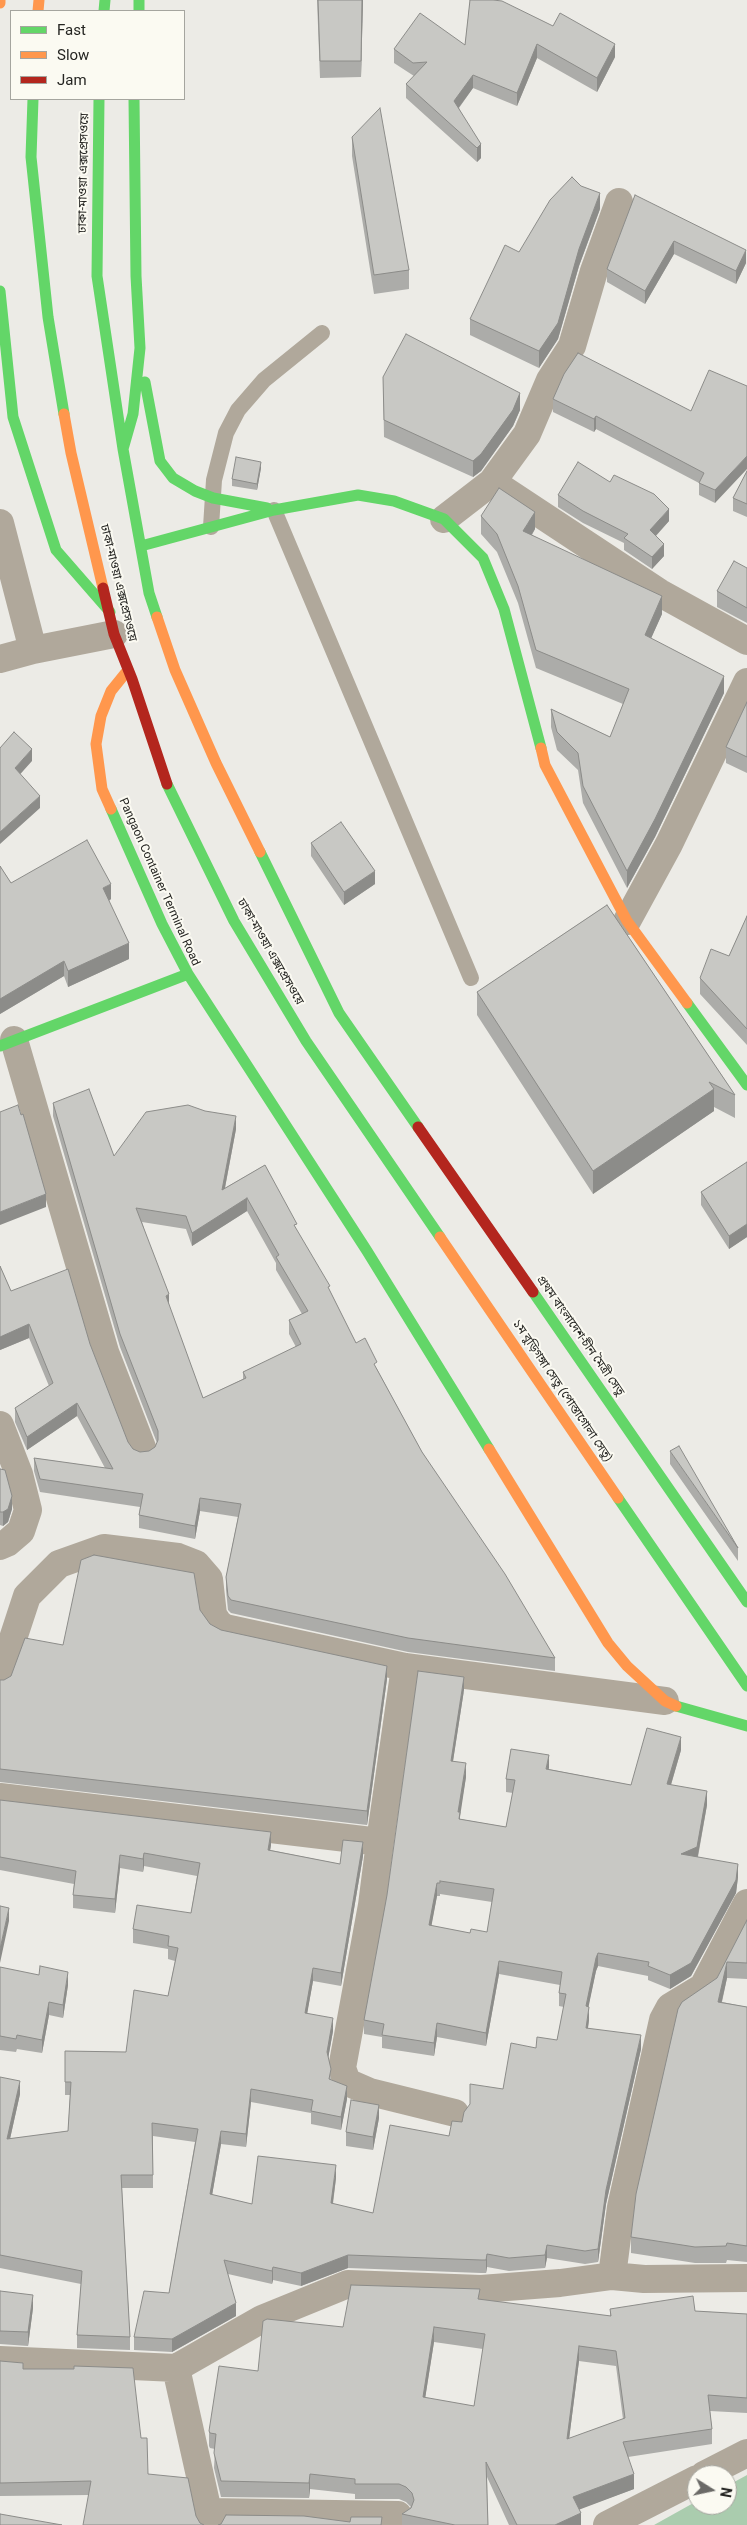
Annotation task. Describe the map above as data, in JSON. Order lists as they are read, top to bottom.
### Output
{
  "streets": {
    "main road": [
      "ঢাকা-মাওয়া এক্সপ্রেসওয়ে",
      "Pangaon Container Terminal Road",
      "প্রথম বাংলাদেশ-চীন মৈত্রী সেতু",
      "১ম বুড়িগঙ্গা সেতু (পোস্তাগোলা সেতু)"
    ]
  },
  "crossings": [
    ["ঢাকা-মাওয়া এক্সপ্রেসওয়ে", "Pangaon Container Terminal Road"],
    ["ঢাকা-মাওয়া এক্সপ্রেসওয়ে", "প্রথম বাংলাদেশ-চীন মৈত্রী সেতু"],
    ["ঢাকা-মাওয়া এক্সপ্রেসওয়ে", "১ম বুড়িগঙ্গা সেতু (পোস্তাগোলা সেতু)"]
  ],
  "legend": ["Fast", "Slow", "Jam"],
  "north": "right"
}
